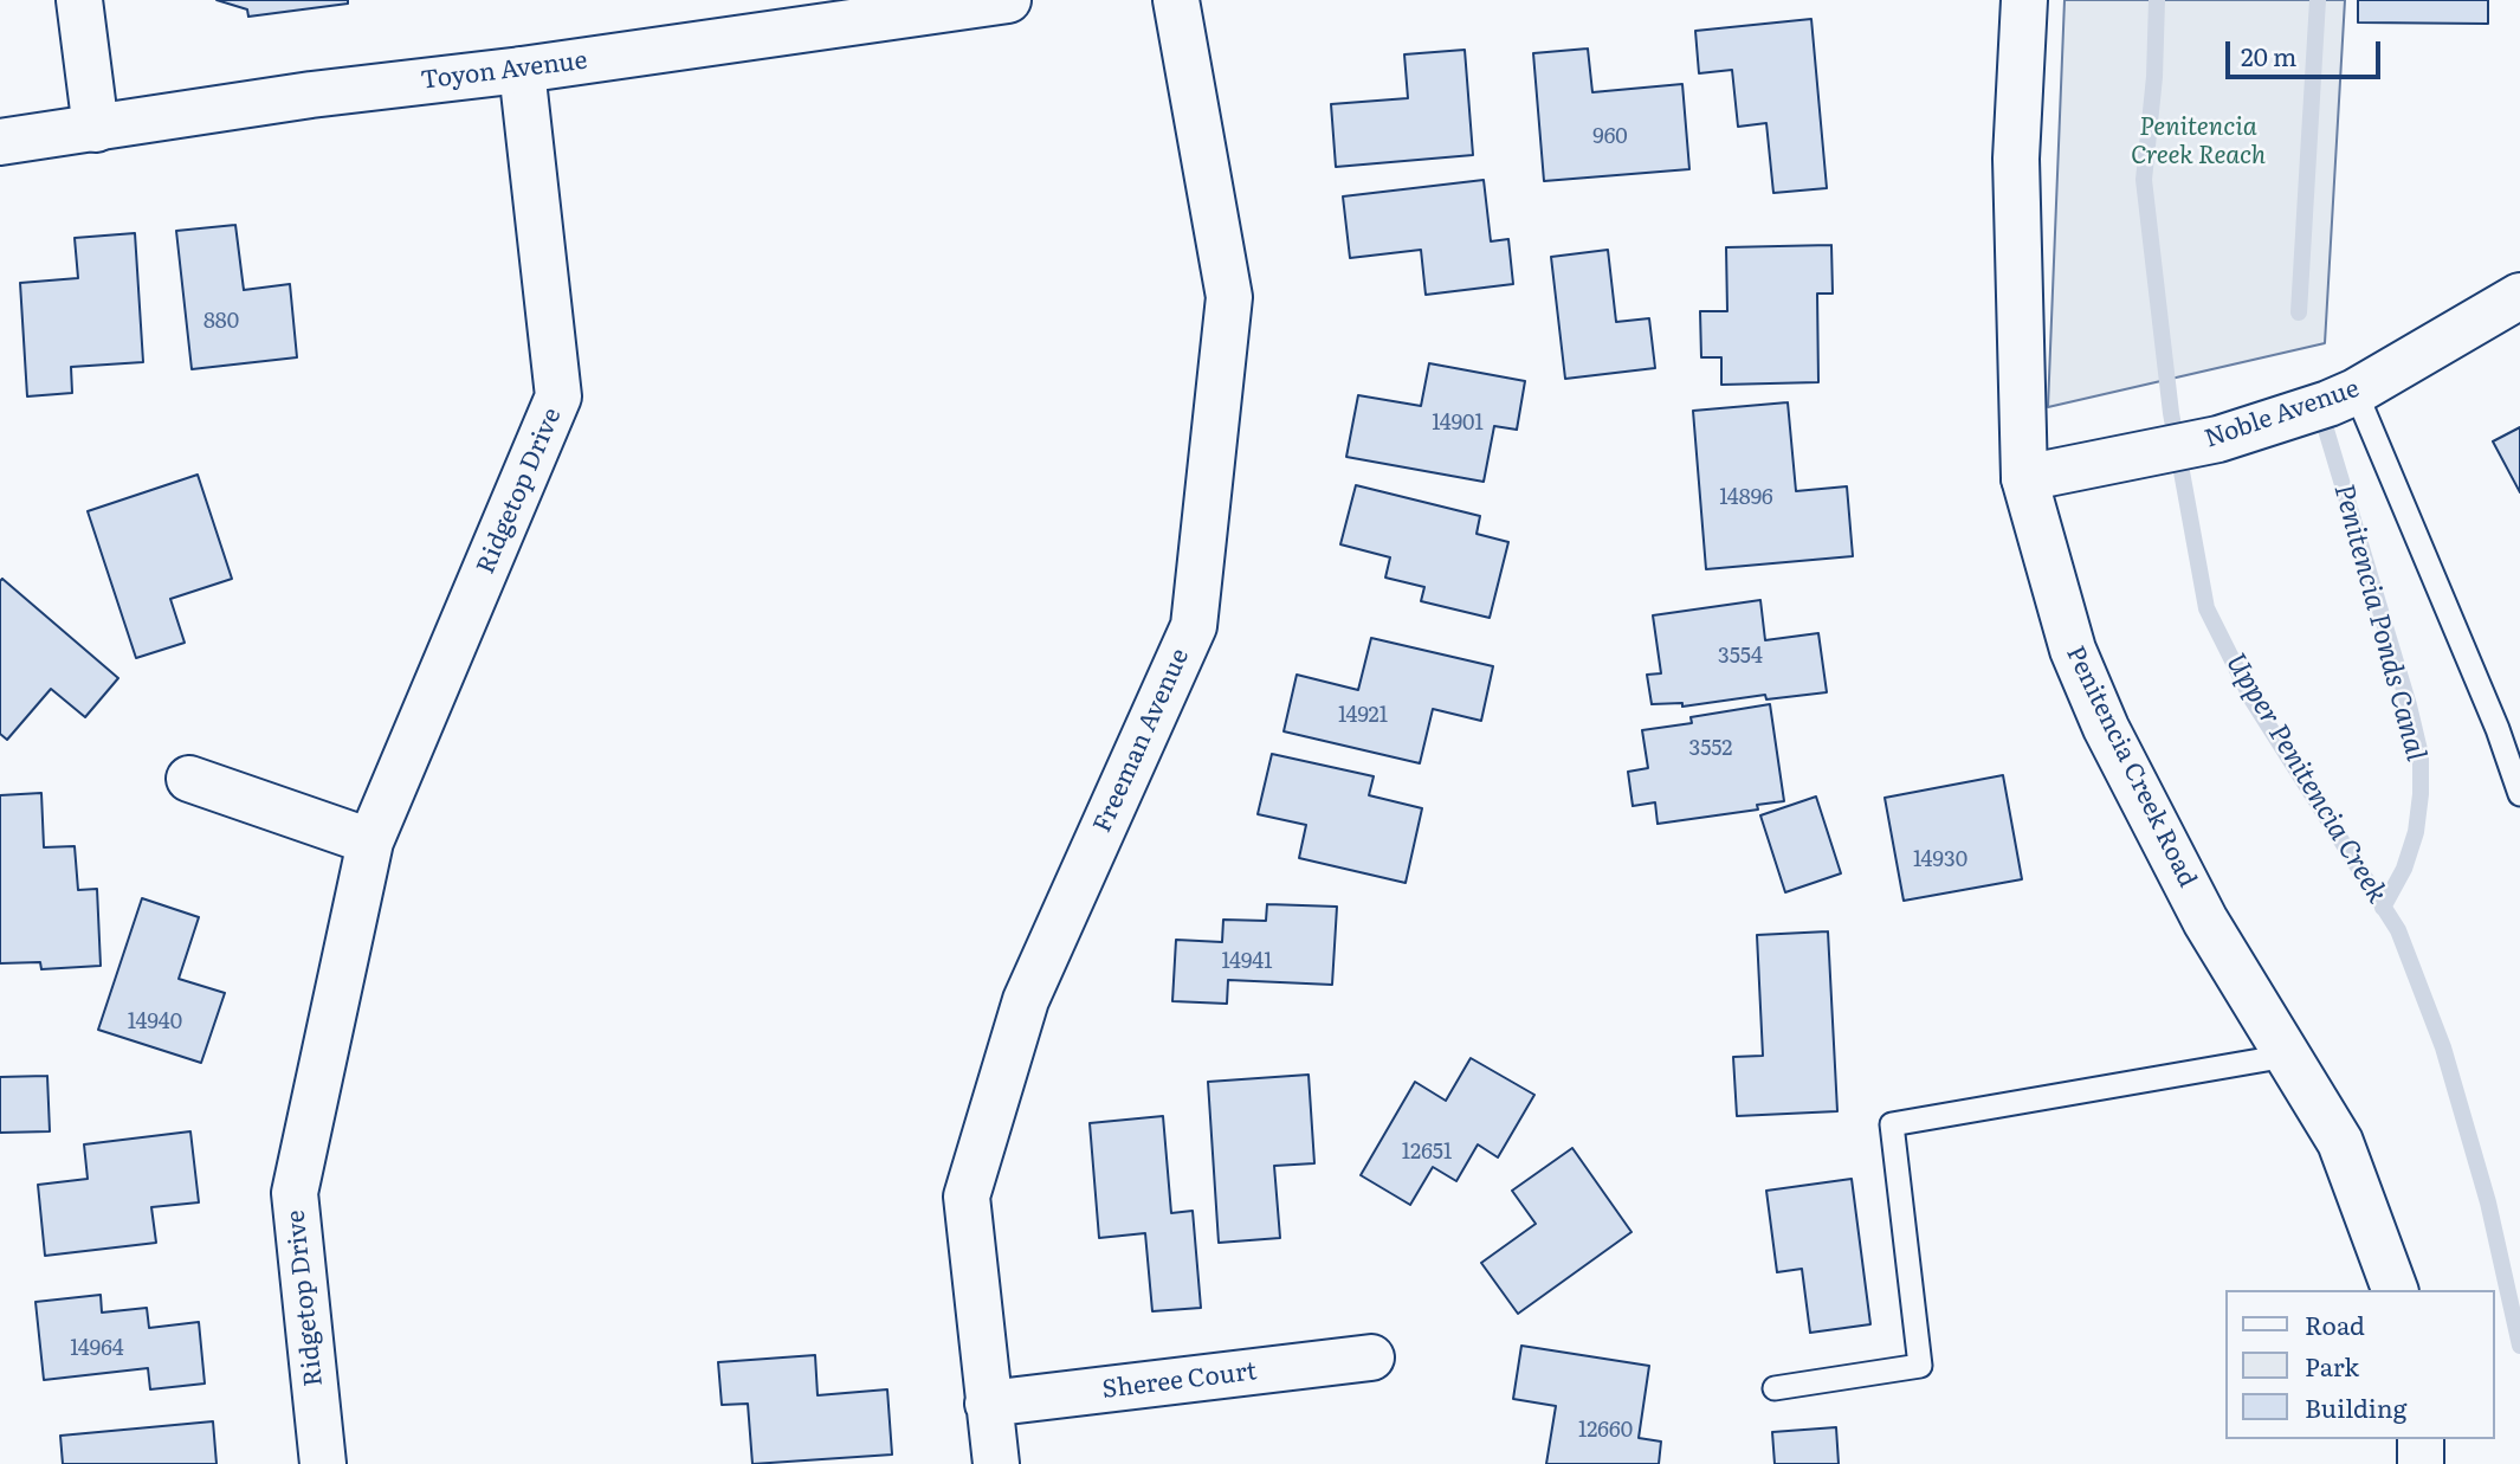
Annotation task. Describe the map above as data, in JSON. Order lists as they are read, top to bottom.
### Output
{
  "streets": {
    "street": [
      "Toyon Avenue",
      "Noble Avenue",
      "Ridgetop Drive",
      "Freeman Avenue",
      "Penitencia Creek Road",
      "Sheree Court"
    ]
  },
  "crossings": [
    ["Toyon Avenue", "Ridgetop Drive"],
    ["Noble Avenue", "Penitencia Creek Road"],
    ["Freeman Avenue", "Sheree Court"]
  ],
  "water": ["Penitencia Ponds Canal", "Upper Penitencia Creek"],
  "parks": ["Penitencia Creek Reach"],
  "house_numbers": [
    "960",
    "880",
    "14901",
    "14896",
    "3554",
    "14921",
    "3552",
    "14930",
    "14941",
    "14940",
    "12651",
    "14964",
    "12660"
  ],
  "legend": ["Road", "Park", "Building"],
  "scale_bar": "20 m"
}
